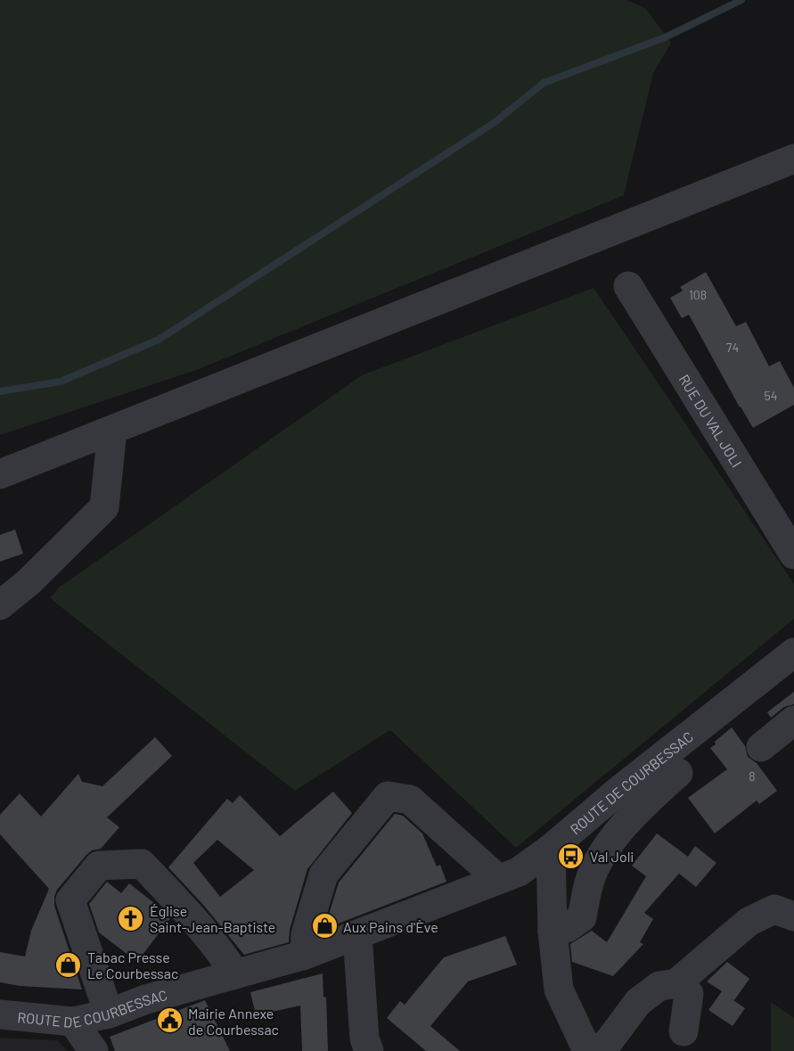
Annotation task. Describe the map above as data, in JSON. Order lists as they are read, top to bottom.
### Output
{
  "streets": {
    "street": ["RUE DU VAL JOLI", "ROUTE DE COURBESSAC"]
  },
  "places": {
    "bus stop": ["Val Joli"],
    "church": ["Église Saint-Jean-Baptiste"],
    "shop": ["Aux Pains d'Ève", "Tabac Presse Le Courbessac"],
    "public building": ["Mairie Annexe de Courbessac"]
  },
  "house_numbers": [
    "108",
    "74",
    "54",
    "8"
  ]
}
